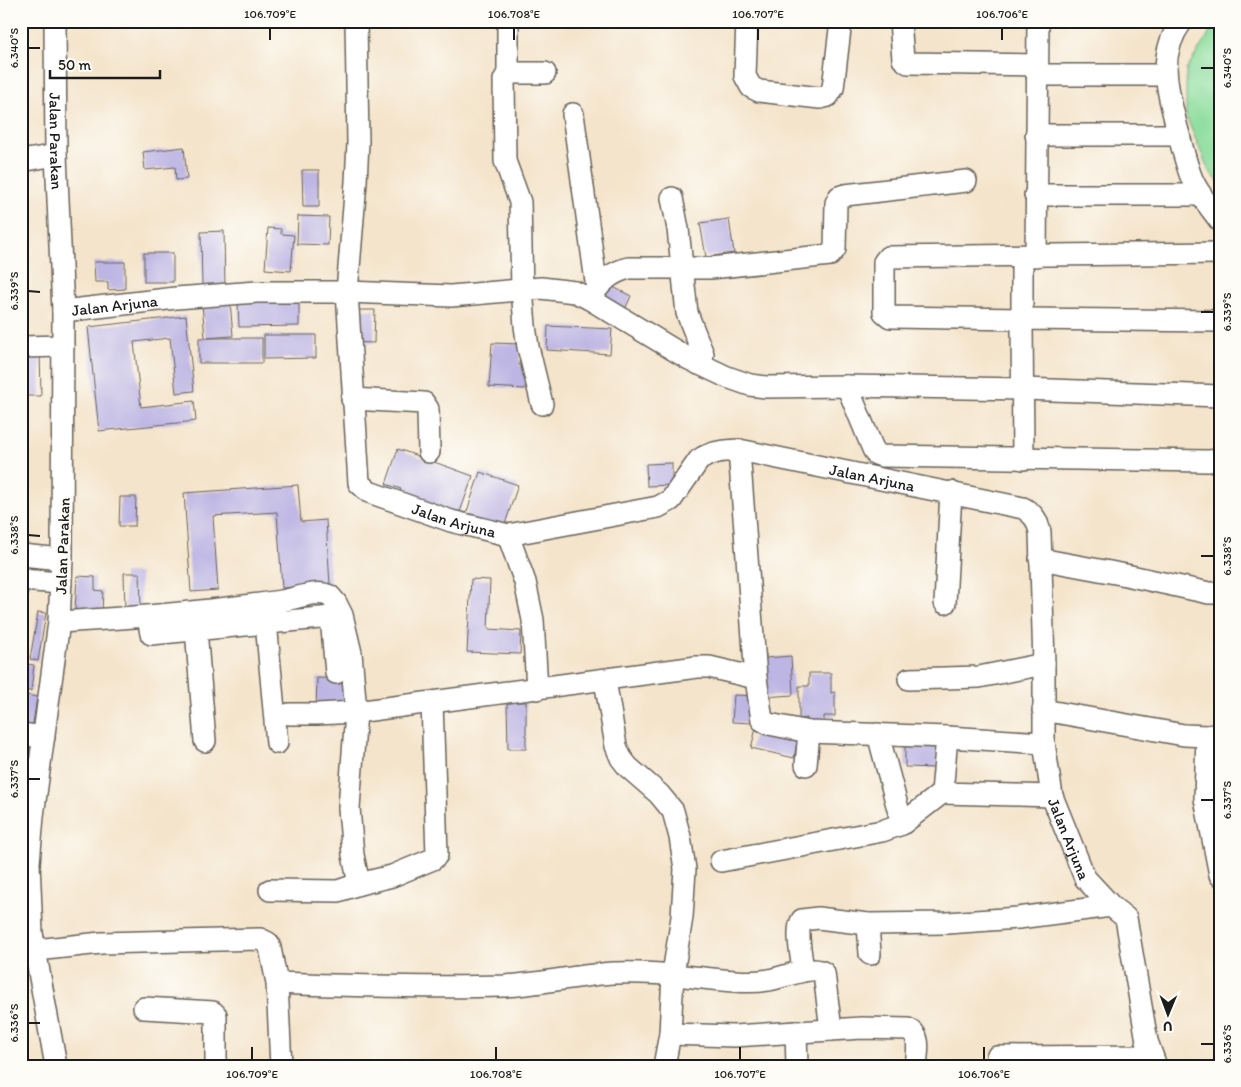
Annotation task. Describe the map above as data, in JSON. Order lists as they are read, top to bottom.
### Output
{
  "streets": {
    "street": ["Jalan Parakan", "Jalan Arjuna"]
  },
  "crossings": [
    ["Jalan Parakan", "Jalan Arjuna"]
  ],
  "scale_bar": "50 m",
  "north": "bottom",
  "coordinates": [
    "106.709°E",
    "106.708°E",
    "106.707°E",
    "106.706°E",
    "6.340°S",
    "6.339°S",
    "6.338°S",
    "6.337°S",
    "6.336°S"
  ]
}
